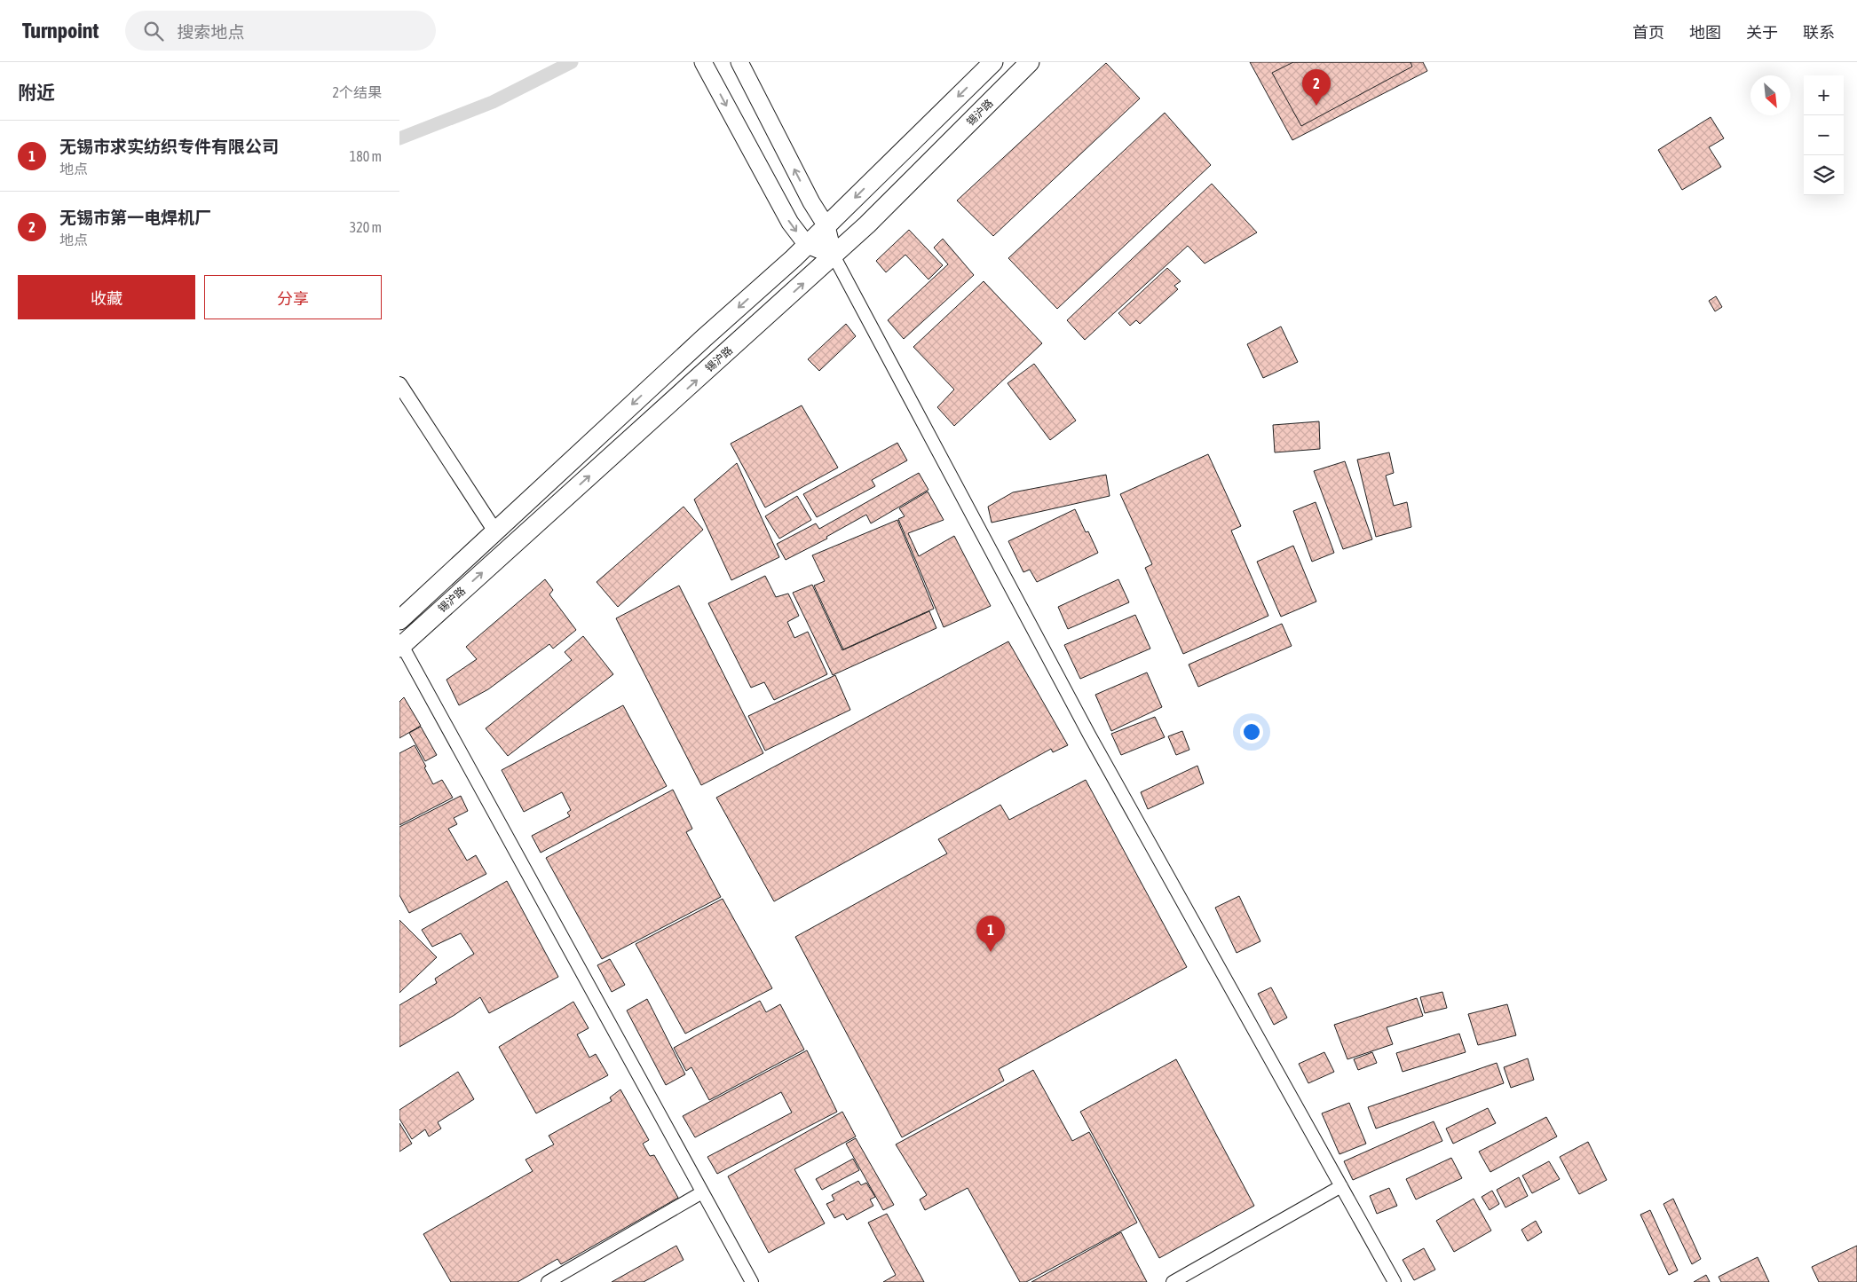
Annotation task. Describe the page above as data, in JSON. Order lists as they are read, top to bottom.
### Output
{
  "streets": {
    "main road": ["锡沪路"]
  },
  "north": "bottom right",
  "page": {
    "header": "Turnpoint",
    "search": "搜索地点",
    "nav": [
      "首页",
      "地图",
      "关于",
      "联系"
    ],
    "heading": ["附近", "2个结果"],
    "pins": ["2", "1"],
    "map_buttons": ["+", "−"],
    "list": [
      {
        "mark": "1",
        "name": "无锡市求实纺织专件有限公司",
        "note": "地点",
        "value": "180 m"
      },
      {
        "mark": "2",
        "name": "无锡市第一电焊机厂",
        "note": "地点",
        "value": "320 m"
      }
    ],
    "buttons": ["收藏", "分享"]
  }
}
